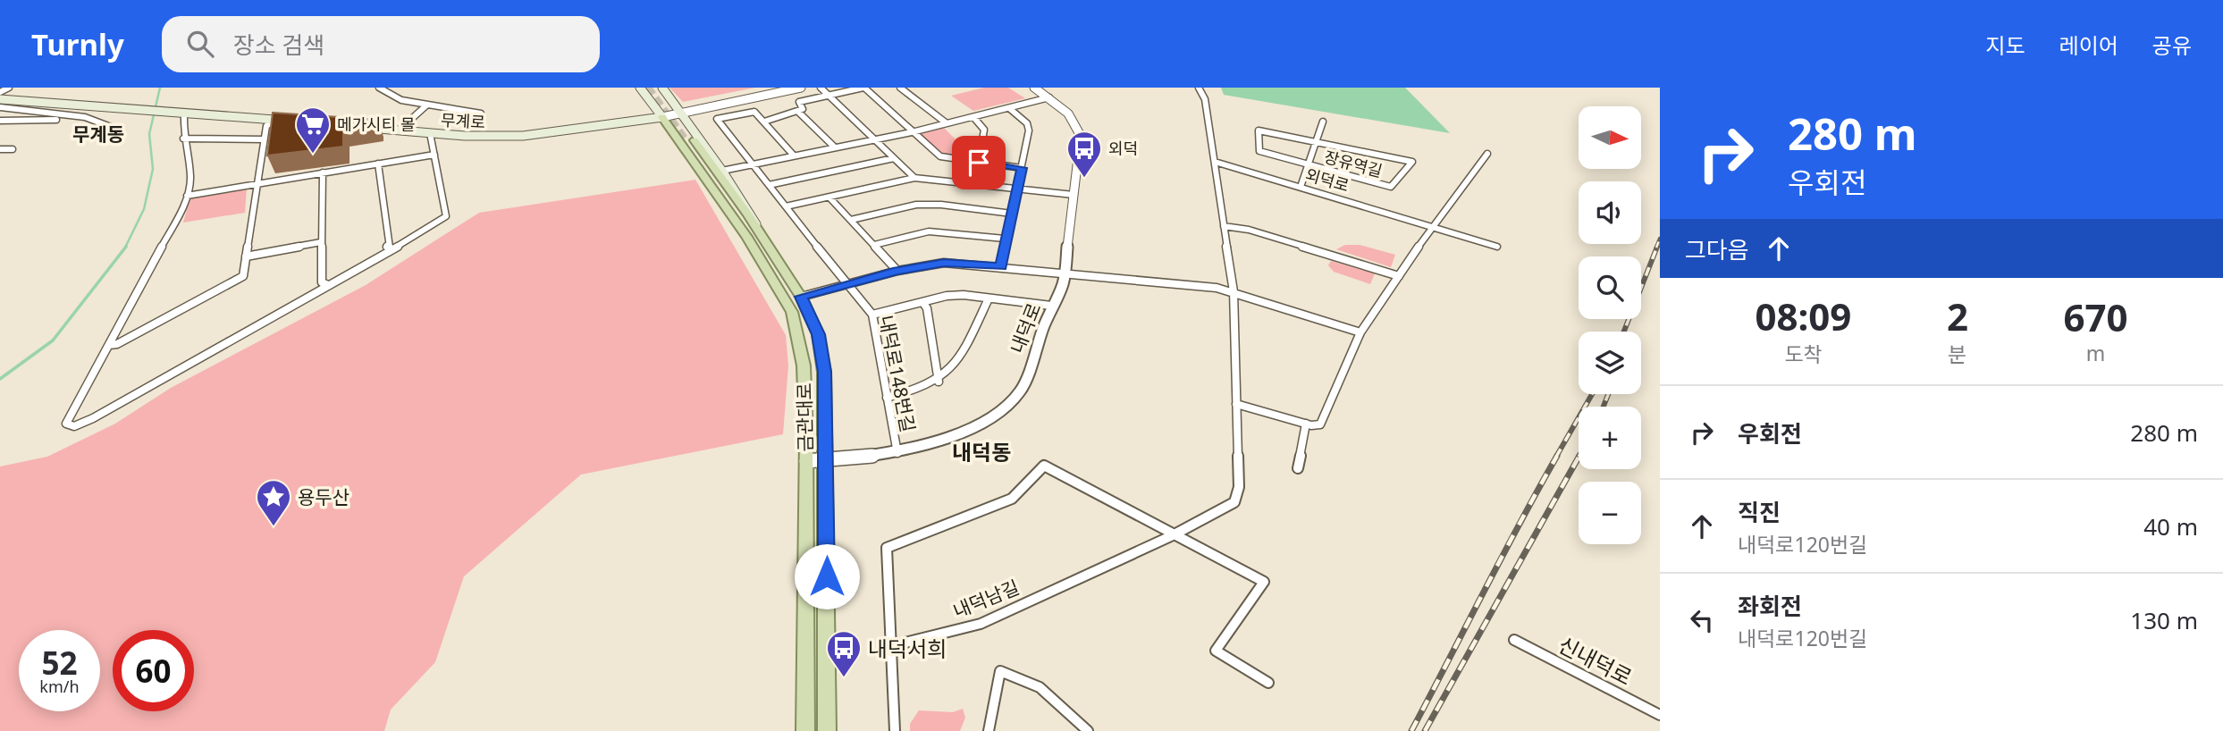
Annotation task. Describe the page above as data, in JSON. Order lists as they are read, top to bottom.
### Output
{
  "streets": {
    "main road": ["무계로", "금관대로"],
    "street": [
      "장유역길",
      "외덕로",
      "내덕로",
      "내덕로148번길",
      "내덕남길",
      "신내덕로"
    ]
  },
  "crossings": [
    ["내덕로", "내덕로148번길"],
    ["내덕로", "금관대로"]
  ],
  "districts": ["무계동", "내덕동"],
  "places": {
    "supermarket": ["메가시티 몰"],
    "bus stop": ["외덕", "내덕서희"],
    "place": ["용두산"]
  },
  "north": "right",
  "page": {
    "header": "Turnly",
    "search": "장소 검색",
    "nav": ["지도", "레이어", "공유"],
    "turn": ["280 m", "우회전"],
    "map_buttons": ["+", "−"],
    "then": "그다음",
    "eta": [
      "08:09",
      "도착",
      "2",
      "분",
      "670",
      "m"
    ],
    "list": [
      {
        "name": "우회전",
        "value": "280 m"
      },
      {
        "name": "직진",
        "note": "내덕로120번길",
        "value": "40 m"
      },
      {
        "name": "좌회전",
        "note": "내덕로120번길",
        "value": "130 m"
      }
    ],
    "speed": "52 km/h",
    "limit": "60"
  }
}
